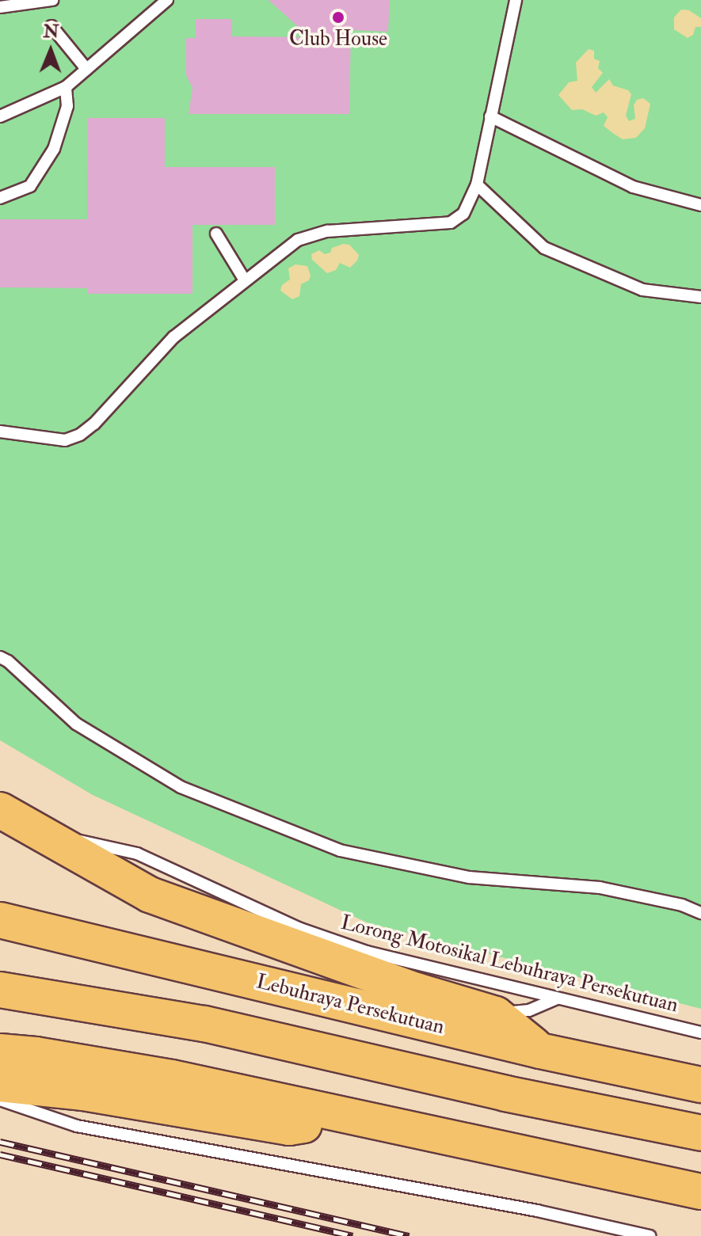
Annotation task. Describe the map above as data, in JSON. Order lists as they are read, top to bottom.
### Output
{
  "streets": {
    "highway": ["Lebuhraya Persekutuan"],
    "lane": ["Lorong Motosikal Lebuhraya Persekutuan"]
  },
  "places": ["Club House"],
  "north": "top"
}
